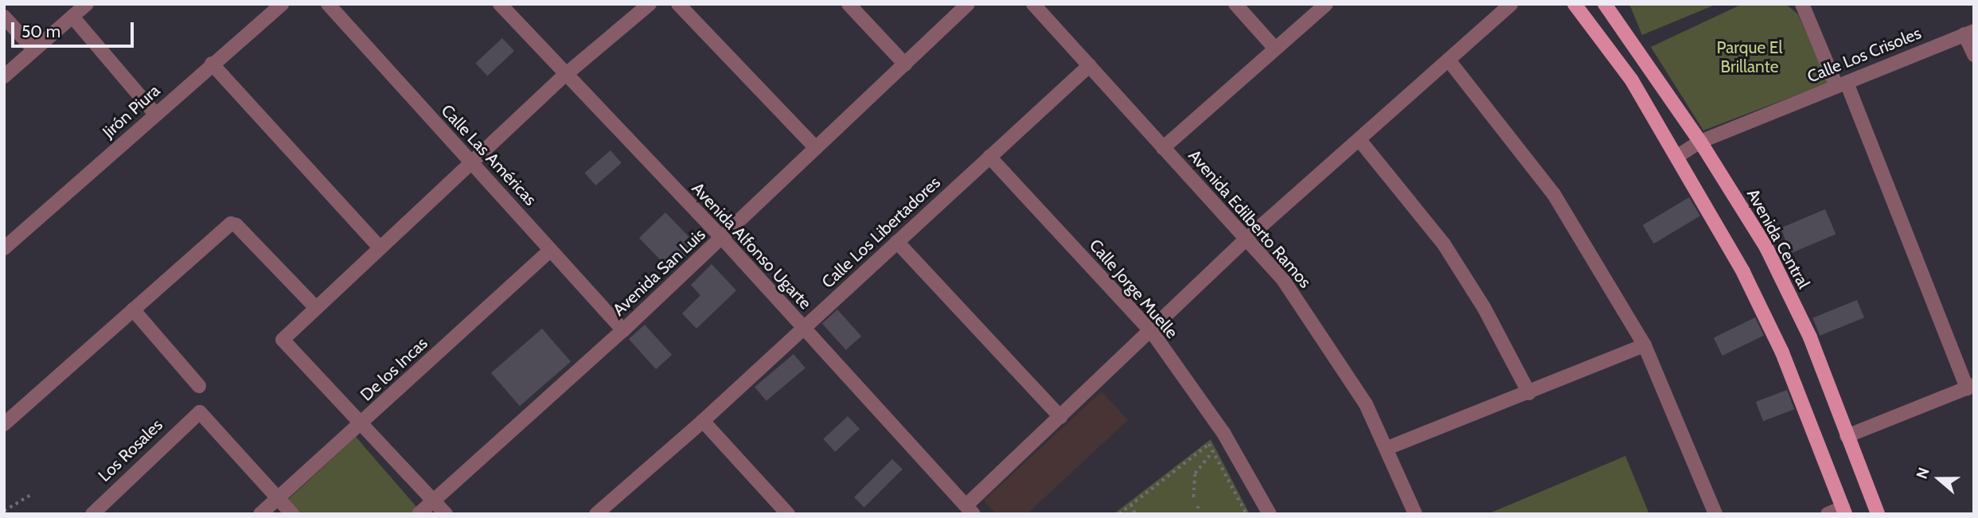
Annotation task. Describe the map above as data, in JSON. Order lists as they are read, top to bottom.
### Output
{
  "streets": {
    "main road": ["Avenida Central"],
    "street": [
      "Calle Los Crisoles",
      "Jirón Piura",
      "Calle Las Américas",
      "Avenida Edilberto Ramos",
      "Calle Los Libertadores",
      "Avenida Alfonso Ugarte",
      "Avenida San Luis",
      "Calle Jorge Muelle",
      "De los Incas",
      "Los Rosales"
    ]
  },
  "crossings": [
    ["Calle Los Crisoles", "Avenida Central"],
    ["Calle Las Américas", "Avenida San Luis"],
    ["Calle Las Américas", "De los Incas"],
    ["Avenida Edilberto Ramos", "Calle Los Libertadores"],
    ["Calle Los Libertadores", "Avenida Alfonso Ugarte"],
    ["Calle Los Libertadores", "Calle Jorge Muelle"],
    ["Avenida Alfonso Ugarte", "Avenida San Luis"],
    ["De los Incas", "Los Rosales"]
  ],
  "parks": ["Parque El Brillante"],
  "scale_bar": "50 m",
  "north": "left"
}
